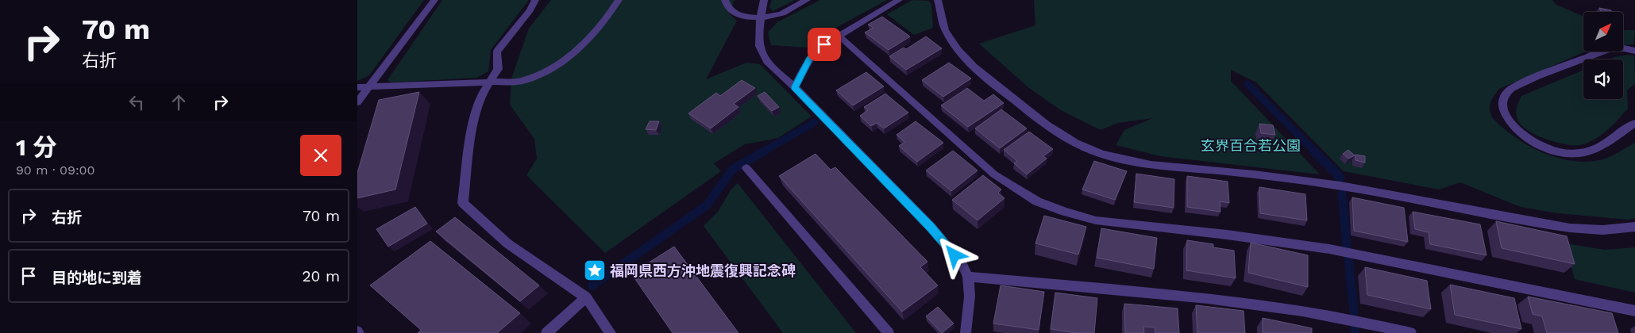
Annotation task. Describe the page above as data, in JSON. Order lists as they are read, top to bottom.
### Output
{
  "parks": ["玄界百合若公園"],
  "places": {
    "place": ["福岡県西方沖地震復興記念碑"]
  },
  "north": "top right",
  "page": {
    "turn": ["70 m", "右折"],
    "heading": ["1 分", "90 m · 09:00"],
    "list": [
      {
        "name": "右折",
        "value": "70 m"
      },
      {
        "name": "目的地に到着",
        "value": "20 m"
      }
    ]
  }
}
